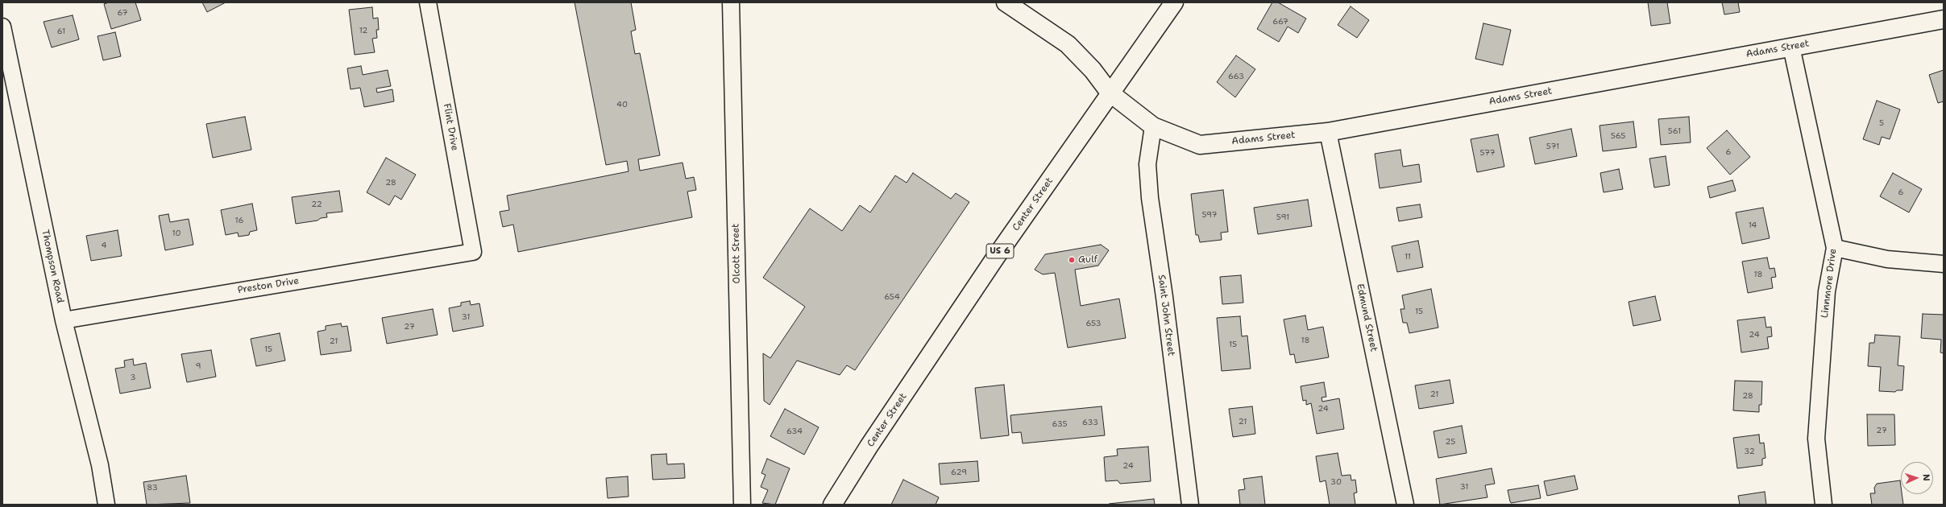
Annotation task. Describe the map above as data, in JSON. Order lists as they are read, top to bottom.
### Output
{
  "streets": {
    "main road": ["Adams Street", "Center Street", "US 6"],
    "street": [
      "Flint Drive",
      "Olcott Street",
      "Thompson Road",
      "Linnmore Drive",
      "Preston Drive",
      "Saint John Street",
      "Edmund Street"
    ]
  },
  "crossings": [
    ["Adams Street", "Center Street"],
    ["Adams Street", "Linnmore Drive"],
    ["Adams Street", "Saint John Street"],
    ["Adams Street", "Edmund Street"],
    ["Flint Drive", "Preston Drive"],
    ["Thompson Road", "Preston Drive"]
  ],
  "places": ["Gulf"],
  "house_numbers": [
    "67",
    "667",
    "12",
    "61",
    "663",
    "40",
    "5",
    "561",
    "565",
    "571",
    "6",
    "577",
    "28",
    "6",
    "22",
    "597",
    "591",
    "16",
    "14",
    "10",
    "4",
    "11",
    "18",
    "654",
    "15",
    "31",
    "653",
    "27",
    "24",
    "18",
    "21",
    "15",
    "15",
    "9",
    "3",
    "21",
    "28",
    "24",
    "21",
    "633",
    "635",
    "27",
    "634",
    "25",
    "32",
    "24",
    "629",
    "30",
    "31",
    "83"
  ],
  "north": "right"
}
